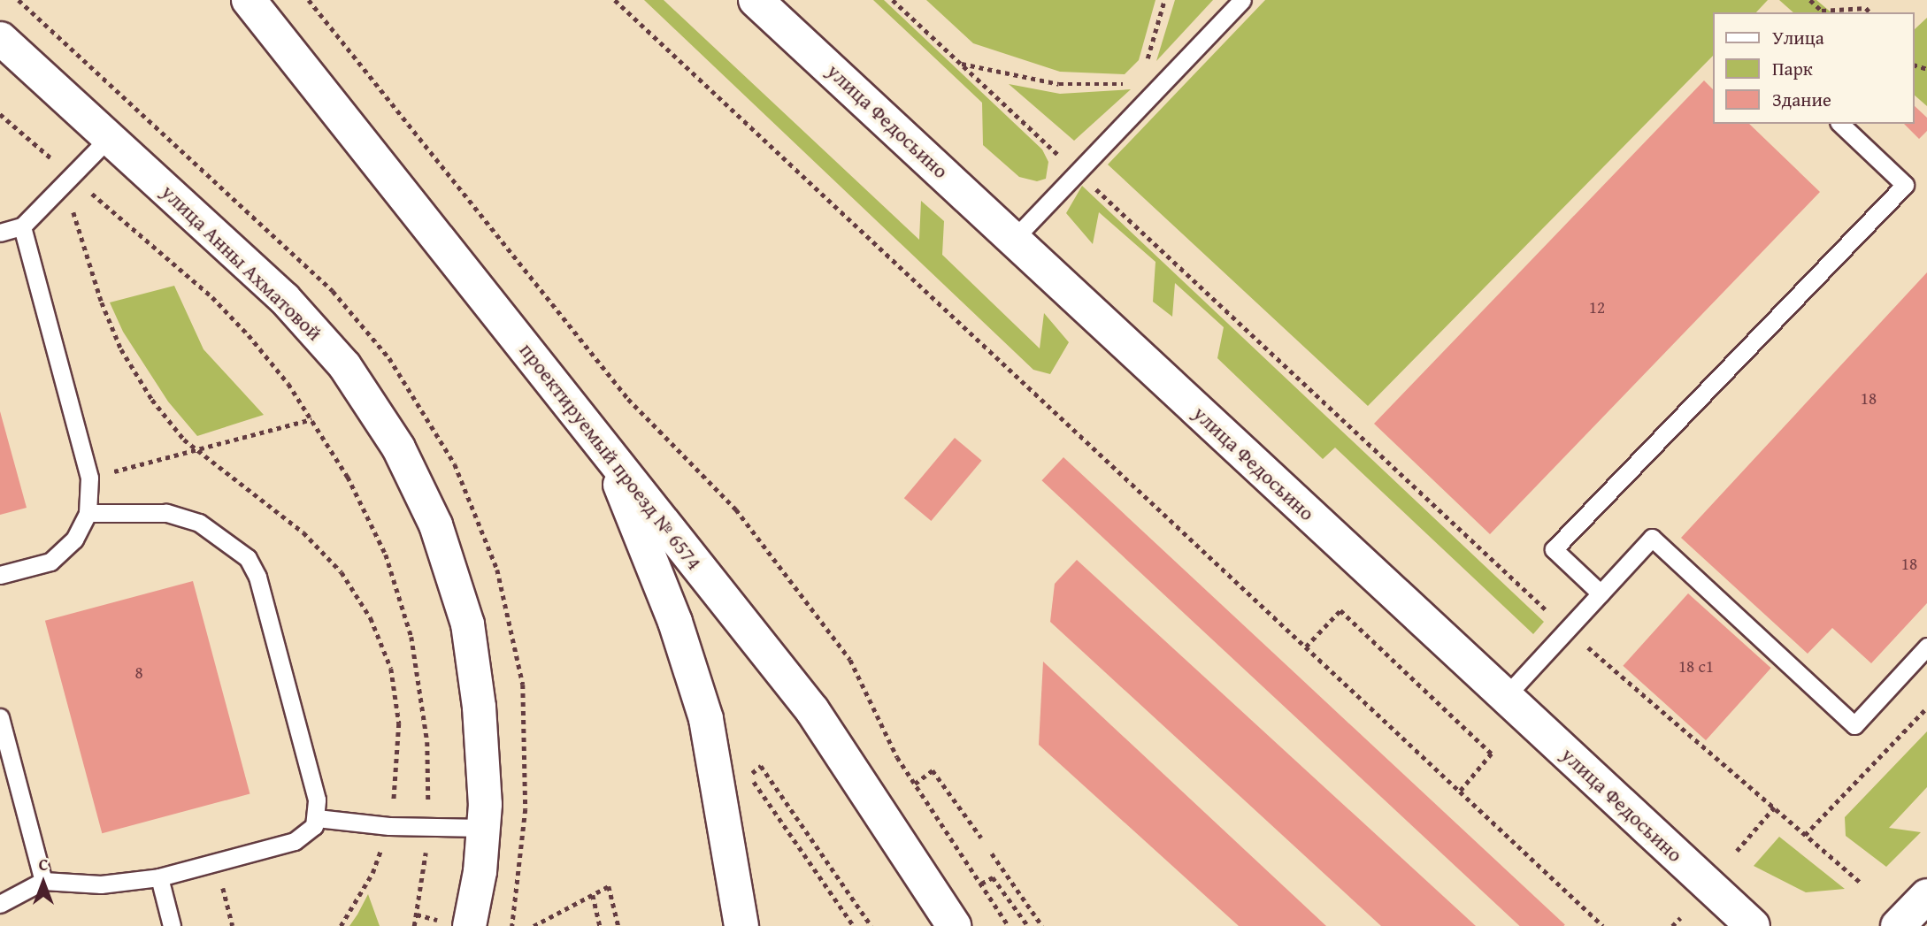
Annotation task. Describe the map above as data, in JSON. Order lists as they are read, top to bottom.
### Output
{
  "streets": {
    "main road": ["улица Федосьино", "проектируемый проезд № 6574"],
    "street": ["улица Анны Ахматовой"]
  },
  "house_numbers": [
    "12",
    "18",
    "18",
    "18 с1",
    "8"
  ],
  "legend": ["Улица", "Парк", "Здание"],
  "north": "top"
}
